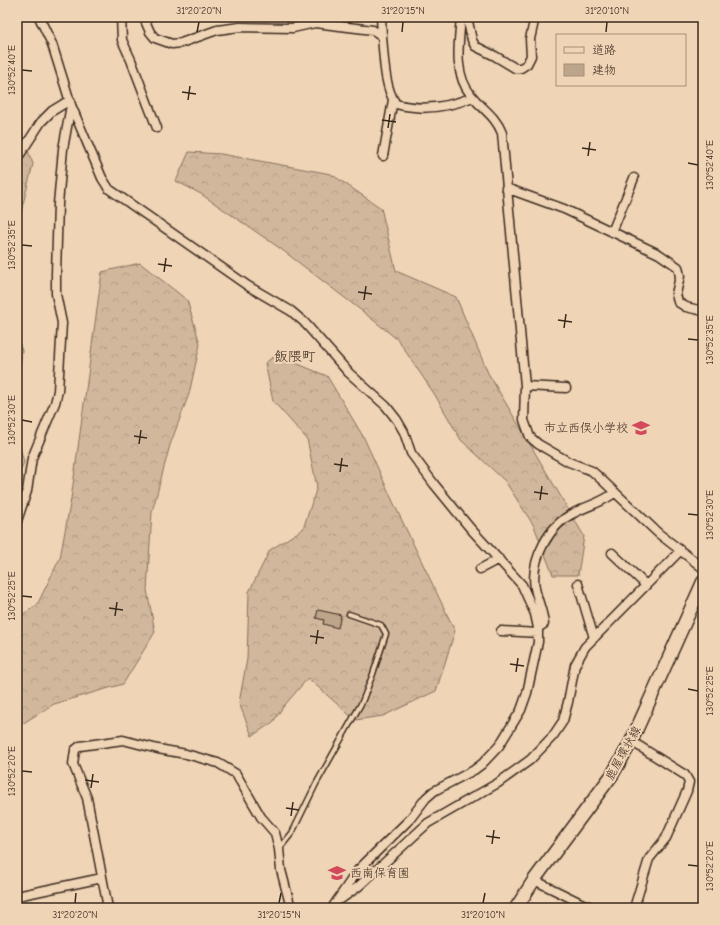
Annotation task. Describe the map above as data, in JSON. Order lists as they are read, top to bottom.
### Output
{
  "streets": {
    "main road": ["鹿屋環状線"]
  },
  "districts": ["飯隈町"],
  "places": {
    "school or university": ["市立西俣小学校", "西南保育園"]
  },
  "legend": ["道路", "建物"],
  "coordinates": [
    "31°20'20\"N",
    "31°20'15\"N",
    "31°20'10\"N",
    "130°52'40\"E",
    "130°52'35\"E",
    "130°52'30\"E",
    "130°52'25\"E",
    "130°52'20\"E"
  ]
}
